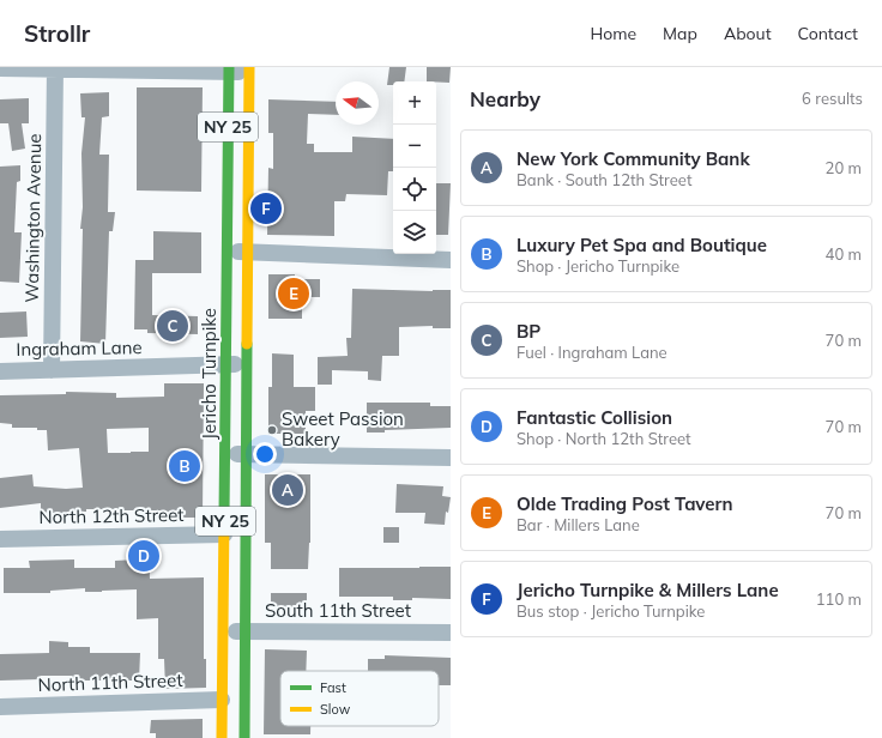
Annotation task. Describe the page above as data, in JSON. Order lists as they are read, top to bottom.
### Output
{
  "streets": {
    "main road": ["NY 25", "Jericho Turnpike"],
    "street": [
      "Washington Avenue",
      "Ingraham Lane",
      "North 12th Street",
      "South 11th Street",
      "North 11th Street"
    ]
  },
  "crossings": [
    ["Washington Avenue", "Ingraham Lane"],
    ["Ingraham Lane", "Jericho Turnpike"],
    ["Jericho Turnpike", "North 12th Street"],
    ["Jericho Turnpike", "South 11th Street"],
    ["Jericho Turnpike", "North 11th Street"]
  ],
  "places": ["Sweet Passion Bakery"],
  "legend": ["Fast", "Slow"],
  "north": "left",
  "page": {
    "header": "Strollr",
    "nav": [
      "Home",
      "Map",
      "About",
      "Contact"
    ],
    "heading": ["Nearby", "6 results"],
    "map_buttons": ["+", "−"],
    "list": [
      {
        "mark": "A",
        "name": "New York Community Bank",
        "note": "Bank · South 12th Street",
        "value": "20 m"
      },
      {
        "mark": "B",
        "name": "Luxury Pet Spa and Boutique",
        "note": "Shop · Jericho Turnpike",
        "value": "40 m"
      },
      {
        "mark": "C",
        "name": "BP",
        "note": "Fuel · Ingraham Lane",
        "value": "70 m"
      },
      {
        "mark": "D",
        "name": "Fantastic Collision",
        "note": "Shop · North 12th Street",
        "value": "70 m"
      },
      {
        "mark": "E",
        "name": "Olde Trading Post Tavern",
        "note": "Bar · Millers Lane",
        "value": "70 m"
      },
      {
        "mark": "F",
        "name": "Jericho Turnpike & Millers Lane",
        "note": "Bus stop · Jericho Turnpike",
        "value": "110 m"
      }
    ],
    "pins": [
      "F",
      "E",
      "C",
      "B",
      "A",
      "D"
    ]
  }
}
